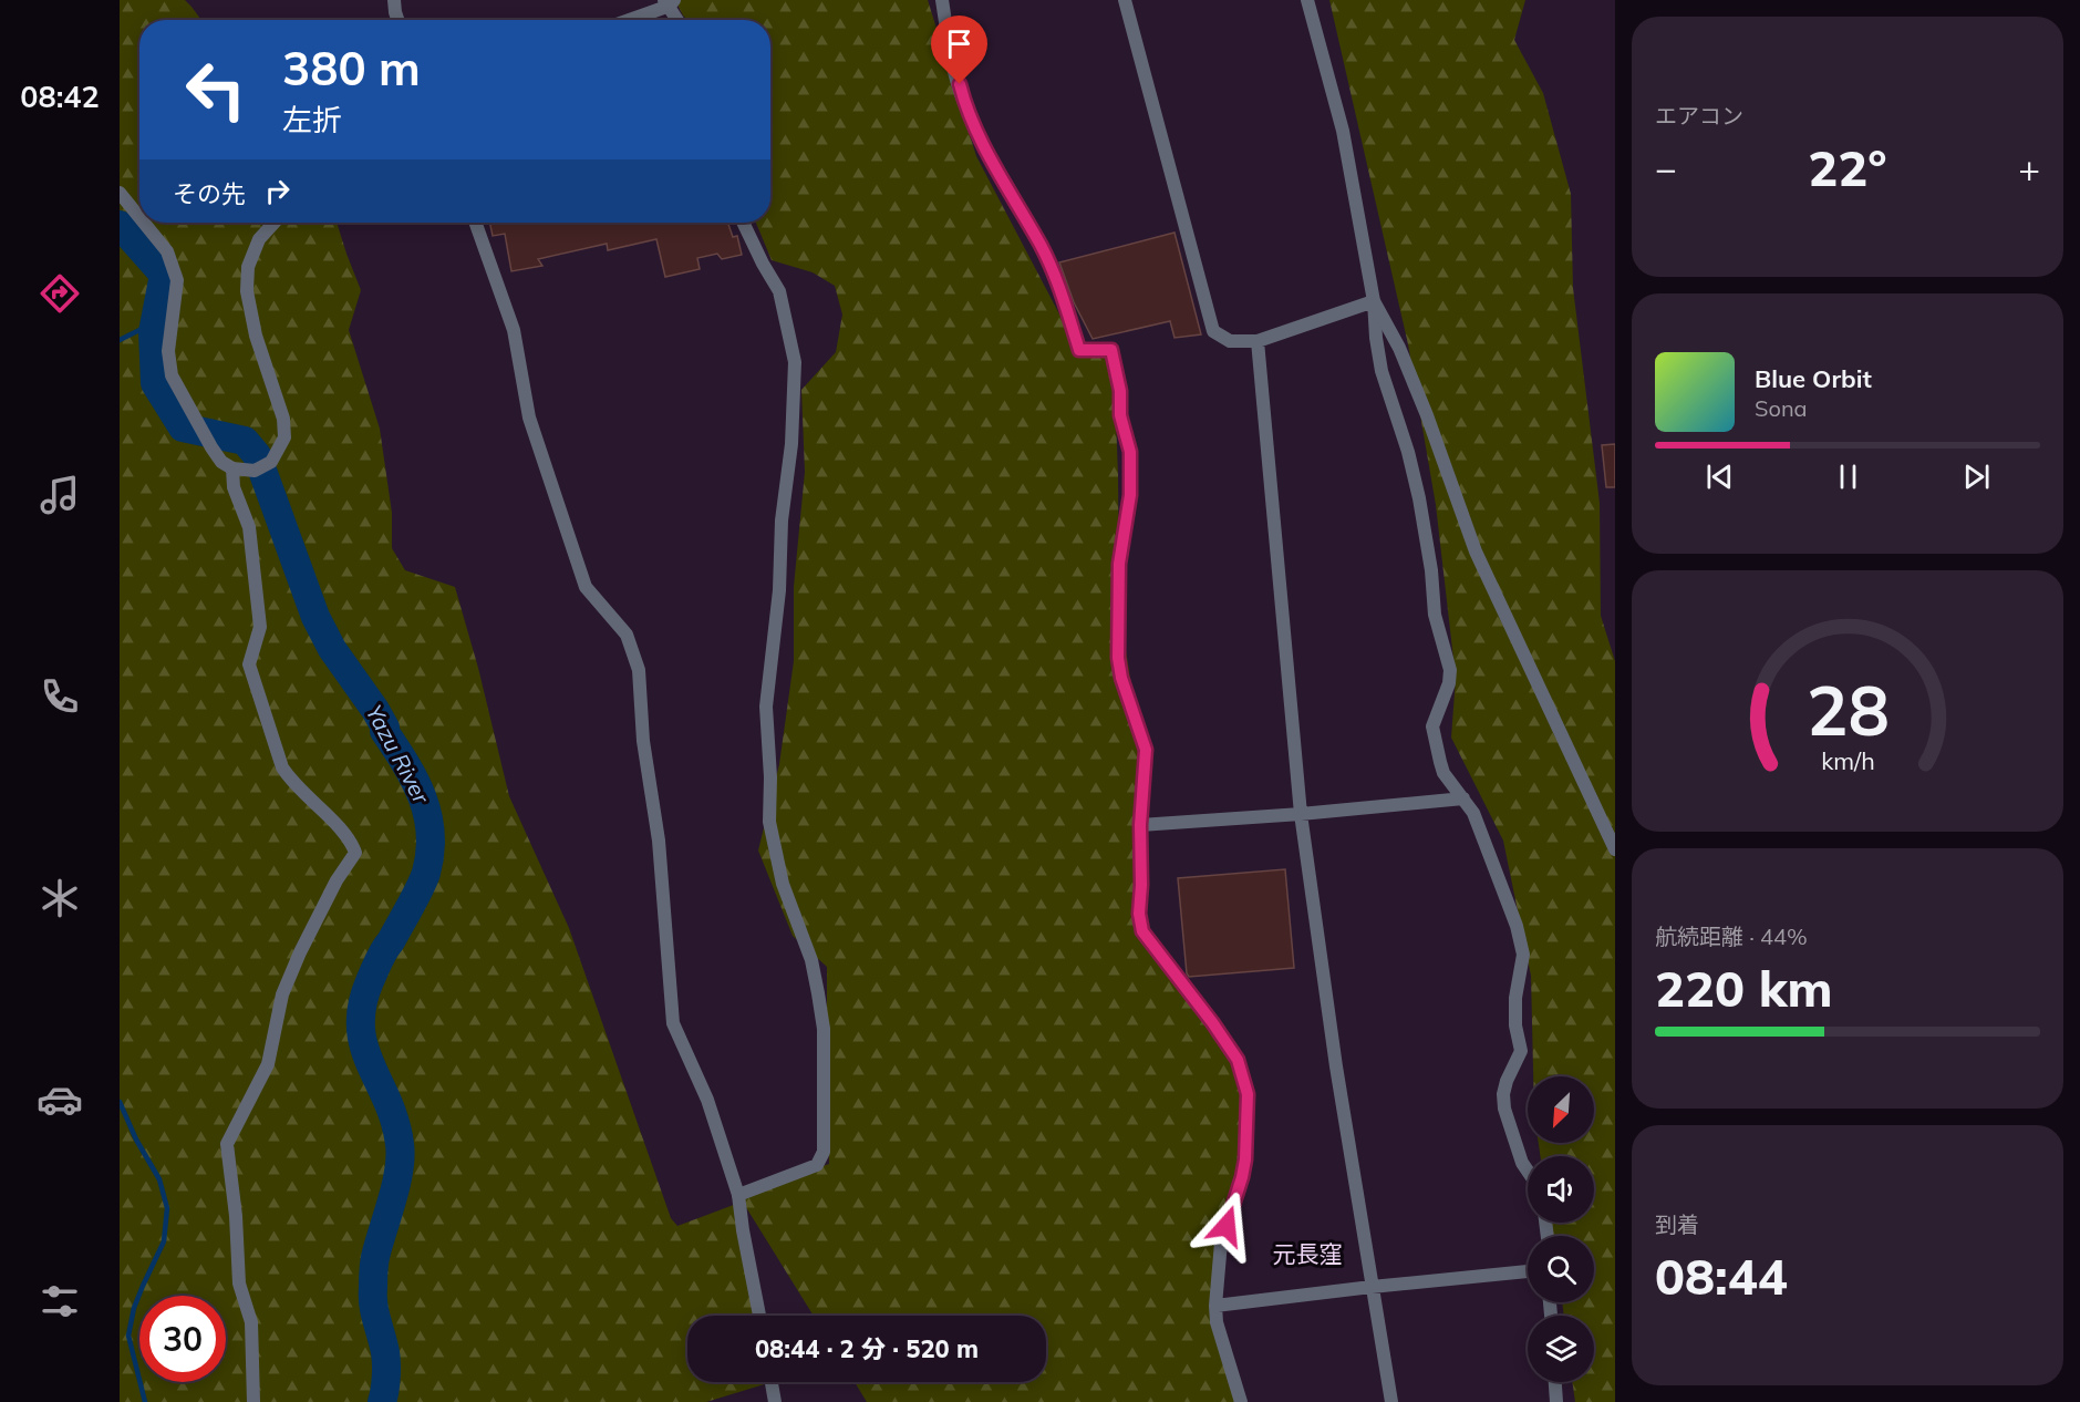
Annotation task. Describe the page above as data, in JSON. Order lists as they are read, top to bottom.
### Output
{
  "districts": ["元長窪"],
  "water": ["Yazu River"],
  "north": "bottom left",
  "page": {
    "tabs": "08:42",
    "tile": [
      "エアコン",
      ["航続距離 · 44%", "220 km"],
      ["到着", "08:44"]
    ],
    "turn": ["380 m", "左折"],
    "heat": ["−", "22°", "+"],
    "then": "その先",
    "song": ["Blue Orbit", "Sona"],
    "limit": "30",
    "trip": "08:44 · 2 分 · 520 m",
    "gauge": ["28", "km/h"]
  }
}
